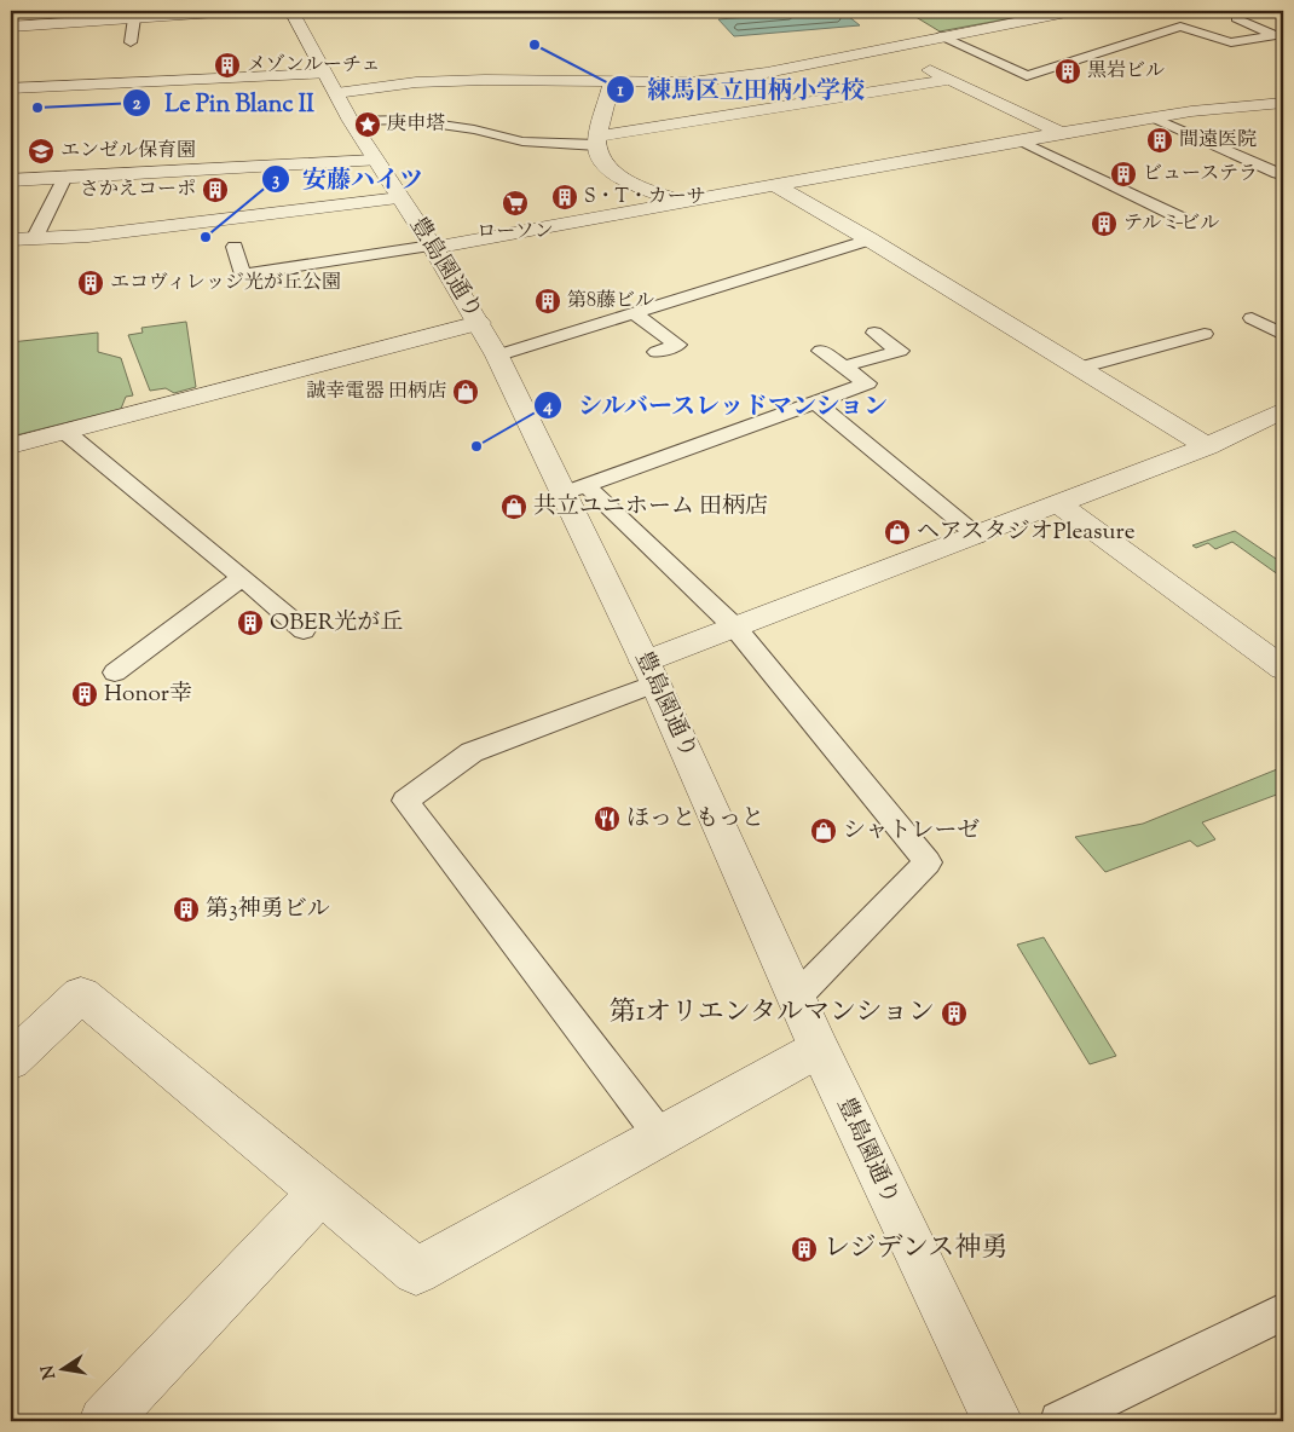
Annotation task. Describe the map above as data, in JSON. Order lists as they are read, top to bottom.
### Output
{
  "streets": {
    "street": ["豊島園通り"]
  },
  "places": {
    "other": [
      "練馬区立田柄小学校",
      "Le Pin Blanc II",
      "安藤ハイツ",
      "シルバースレッドマンション"
    ],
    "building": [
      "メゾンルーチェ",
      "黒岩ビル",
      "間遠医院",
      "ビューステラ",
      "さかえコーポ",
      "S・T・カーサ",
      "テルミビル",
      "エコヴィレッジ光が丘公園",
      "第8藤ビル",
      "OBER光が丘",
      "Honor幸",
      "第3神勇ビル",
      "第1オリエンタルマンション",
      "レジデンス神勇"
    ],
    "place": ["庚申塔"],
    "school or university": ["エンゼル保育園"],
    "supermarket": ["ローソン"],
    "shop": [
      "誠幸電器 田柄店",
      "共立ユニホーム 田柄店",
      "ヘアスタジオPleasure",
      "シャトレーゼ"
    ],
    "restaurant": ["ほっともっと"]
  },
  "north": "left"
}
